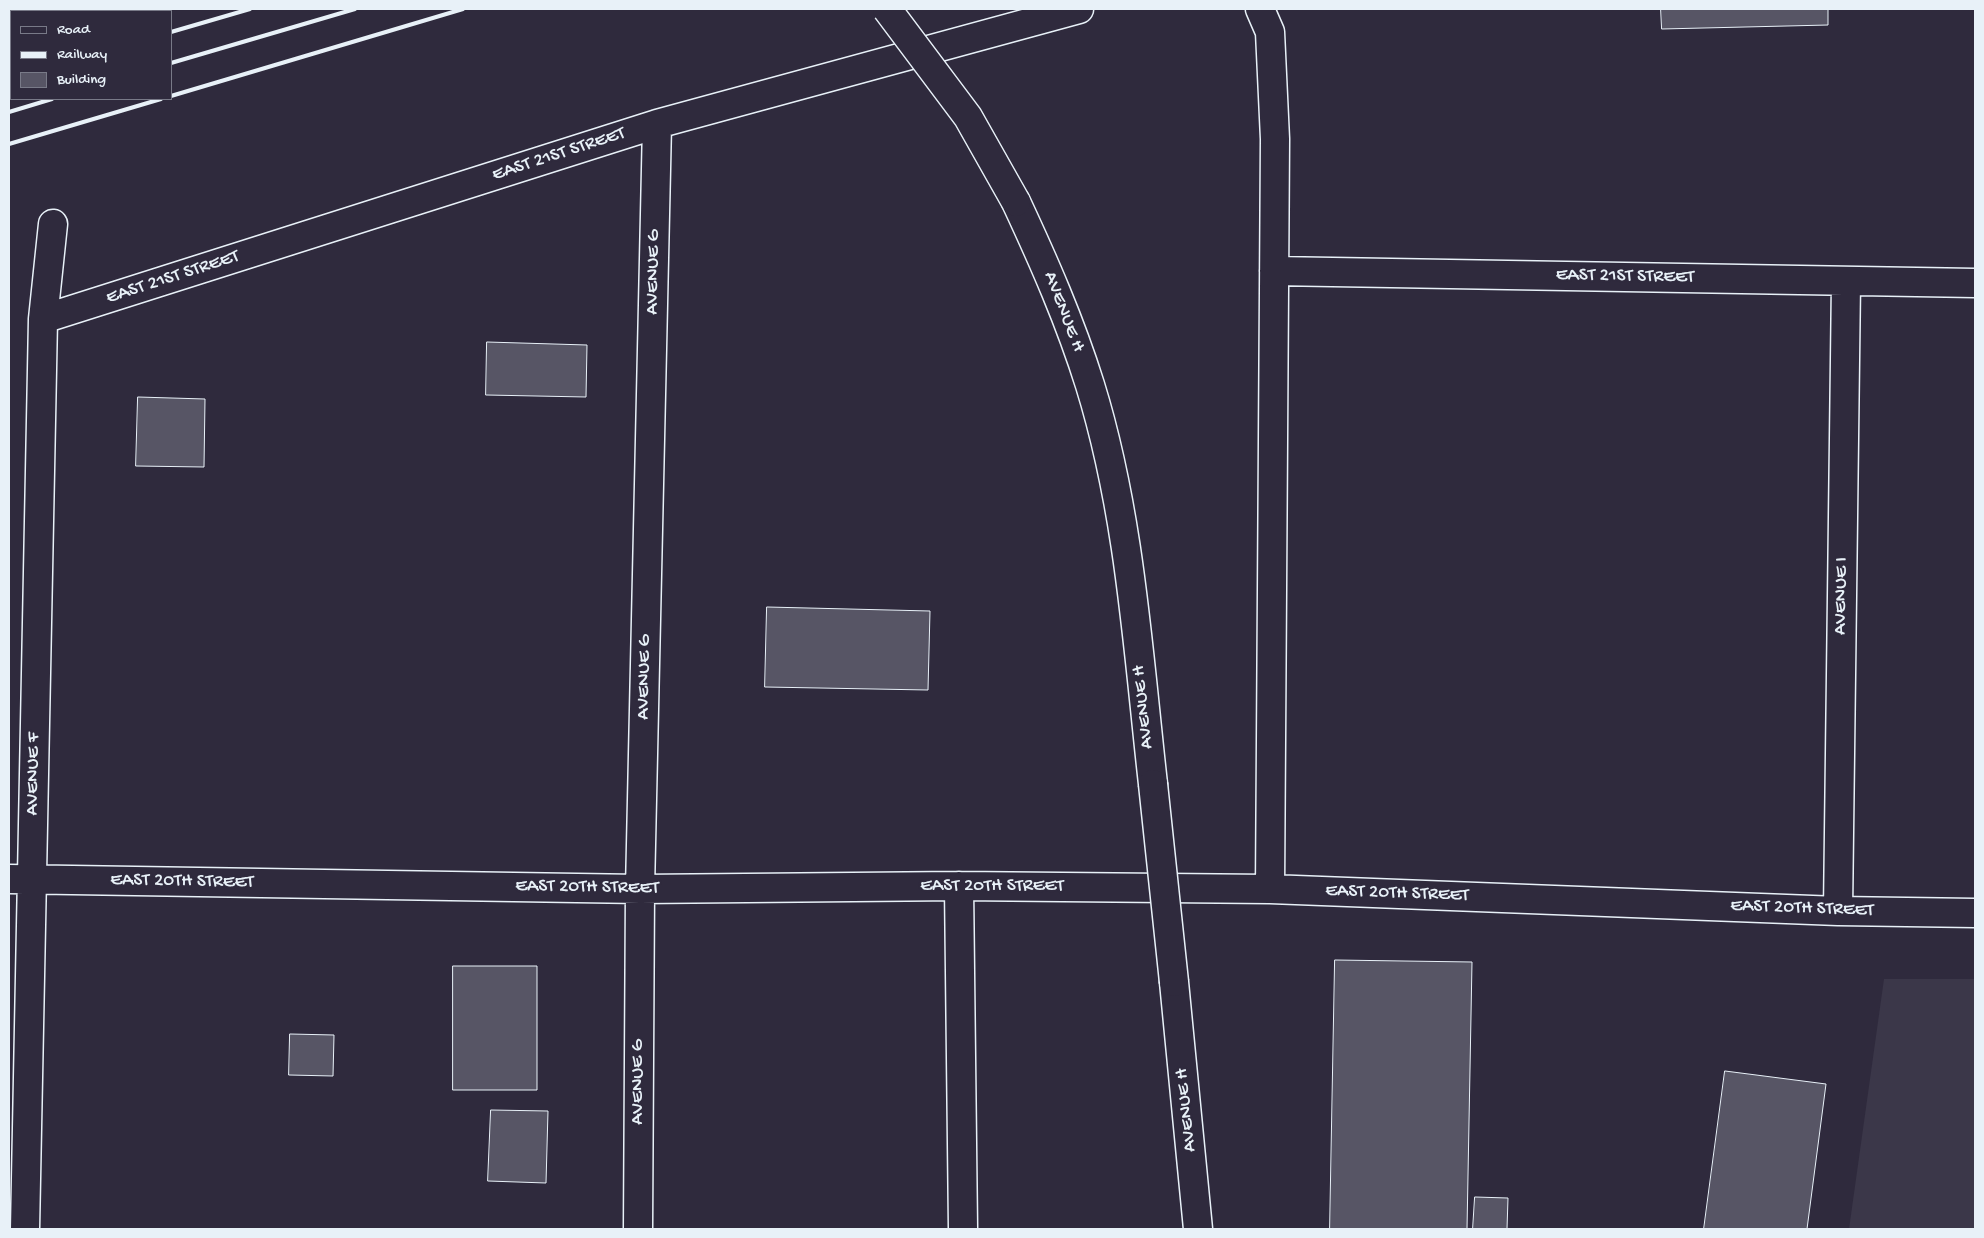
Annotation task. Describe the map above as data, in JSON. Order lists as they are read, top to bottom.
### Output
{
  "streets": {
    "street": [
      "EAST 21ST STREET",
      "AVENUE G",
      "AVENUE H",
      "AVENUE I",
      "AVENUE F",
      "EAST 20TH STREET"
    ]
  },
  "crossings": [
    ["EAST 21ST STREET", "AVENUE G"],
    ["EAST 21ST STREET", "AVENUE I"],
    ["EAST 21ST STREET", "AVENUE F"],
    ["AVENUE G", "EAST 20TH STREET"],
    ["AVENUE I", "EAST 20TH STREET"],
    ["AVENUE F", "EAST 20TH STREET"]
  ],
  "legend": ["Road", "Railway", "Building"]
}
